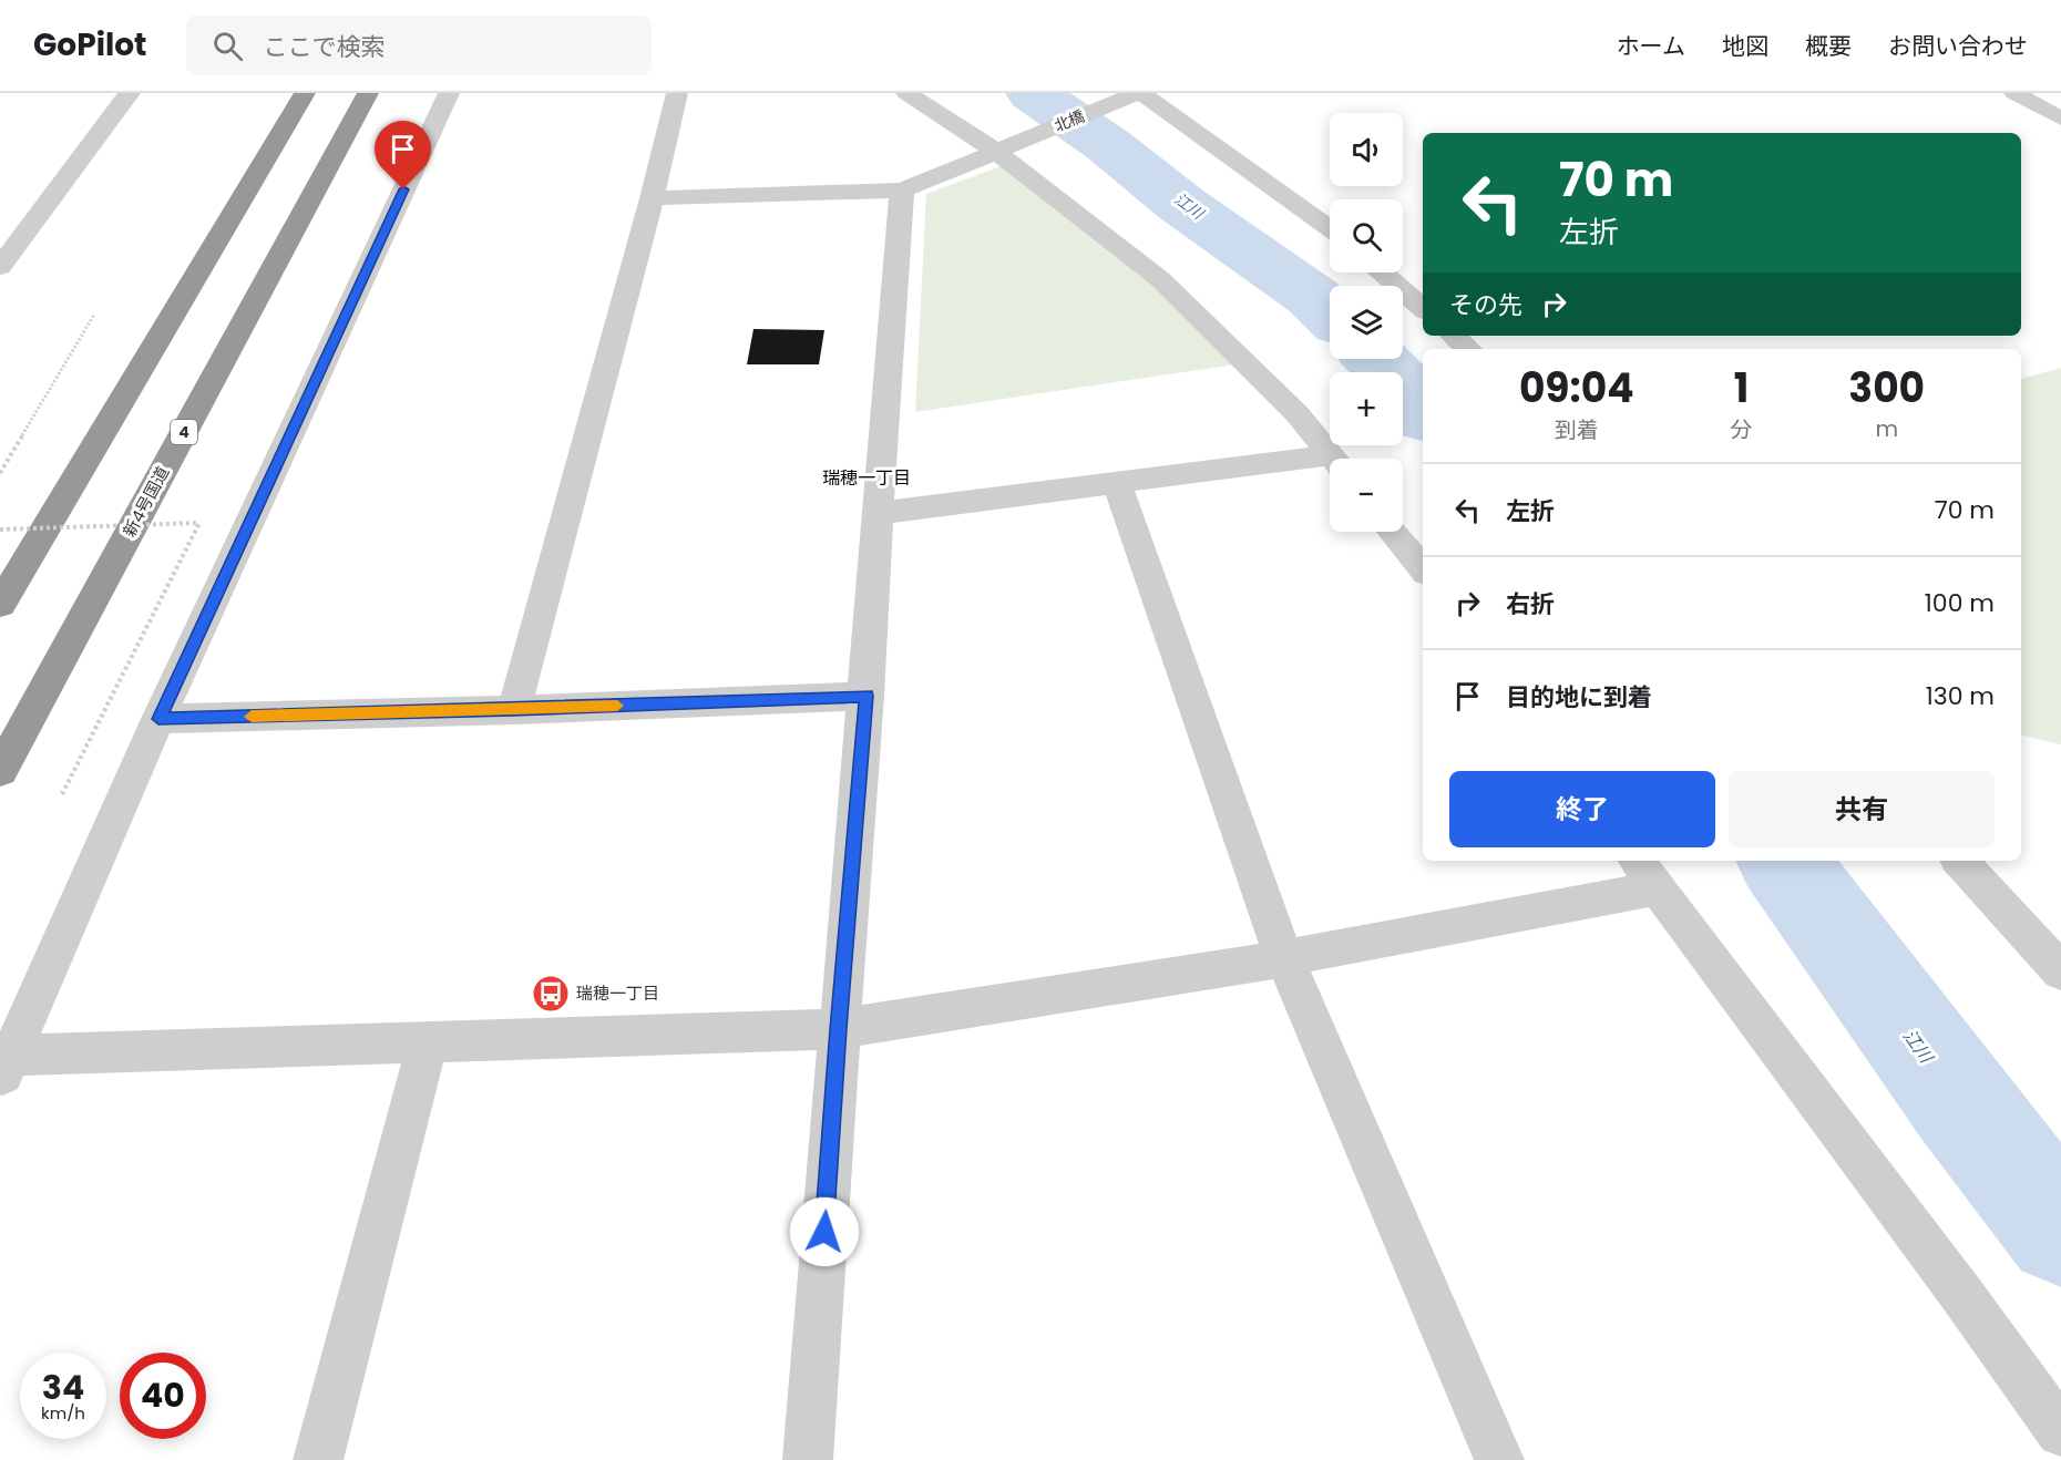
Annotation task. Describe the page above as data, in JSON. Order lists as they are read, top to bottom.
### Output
{
  "streets": {
    "highway": ["4", "新4号国道"],
    "street": ["北橋"]
  },
  "districts": ["瑞穂一丁目"],
  "water": ["江川"],
  "places": {
    "bus stop": ["瑞穂一丁目"]
  },
  "page": {
    "header": "GoPilot",
    "search": "ここで検索",
    "nav": [
      "ホーム",
      "地図",
      "概要",
      "お問い合わせ"
    ],
    "map_buttons": ["+", "−"],
    "turn": ["70 m", "左折"],
    "then": "その先",
    "eta": [
      "09:04",
      "到着",
      "1",
      "分",
      "300",
      "m"
    ],
    "list": [
      {
        "name": "左折",
        "value": "70 m"
      },
      {
        "name": "右折",
        "value": "100 m"
      },
      {
        "name": "目的地に到着",
        "value": "130 m"
      }
    ],
    "buttons": ["終了", "共有"],
    "speed": "34 km/h",
    "limit": "40"
  }
}
